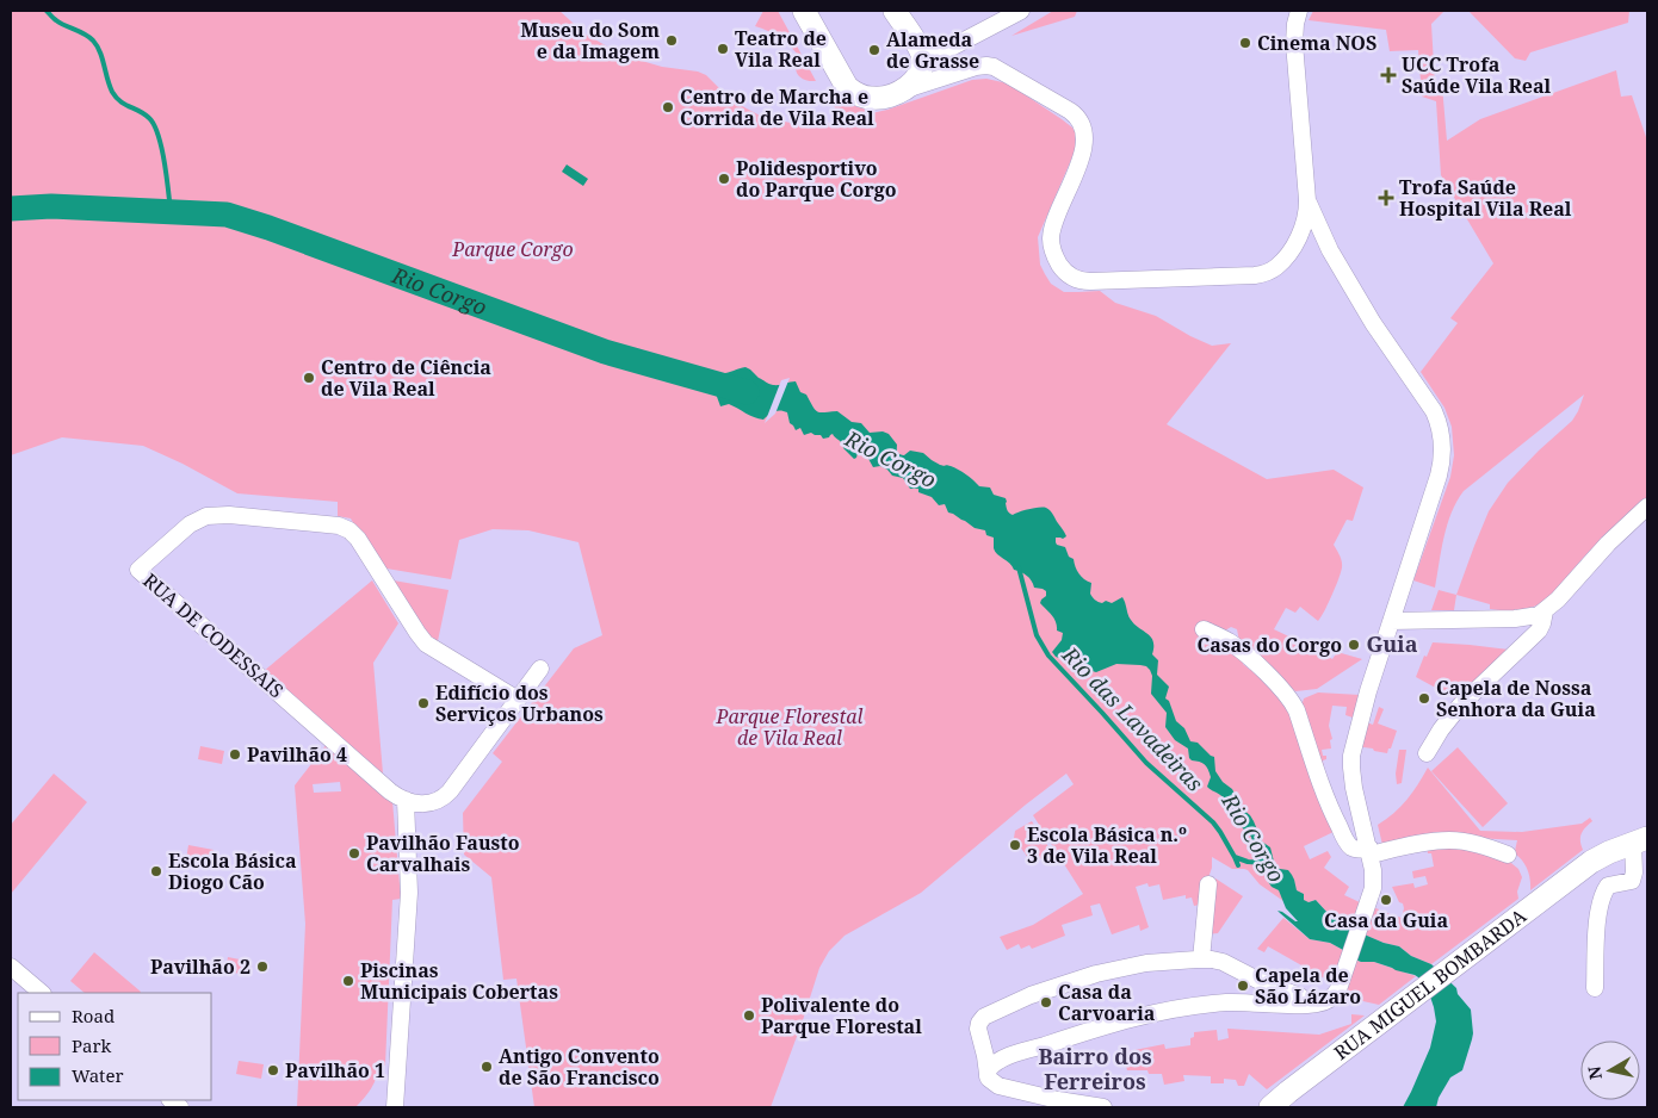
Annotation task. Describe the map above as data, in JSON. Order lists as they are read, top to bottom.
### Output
{
  "streets": {
    "main road": ["RUA MIGUEL BOMBARDA"],
    "street": ["RUA DE CODESSAIS"]
  },
  "districts": ["Guia", "Bairro dos Ferreiros"],
  "water": ["Rio Corgo", "Rio das Lavadeiras"],
  "parks": ["Parque Corgo", "Parque Florestal de Vila Real"],
  "places": {
    "other": [
      "Museu do Som e da Imagem",
      "Cinema NOS",
      "Teatro de Vila Real",
      "Alameda de Grasse",
      "Centro de Marcha e Corrida de Vila Real",
      "Polidesportivo do Parque Corgo",
      "Centro de Ciência de Vila Real",
      "Casas do Corgo",
      "Capela de Nossa Senhora da Guia",
      "Edifício dos Serviços Urbanos",
      "Pavilhão 4",
      "Escola Básica n.º 3 de Vila Real",
      "Pavilhão Fausto Carvalhais",
      "Escola Básica Diogo Cão",
      "Casa da Guia",
      "Pavilhão 2",
      "Piscinas Municipais Cobertas",
      "Capela de São Lázaro",
      "Casa da Carvoaria",
      "Polivalente do Parque Florestal",
      "Antigo Convento de São Francisco",
      "Pavilhão 1"
    ],
    "health": ["UCC Trofa Saúde Vila Real", "Trofa Saúde Hospital Vila Real"]
  },
  "legend": ["Road", "Park", "Water"],
  "north": "left"
}
